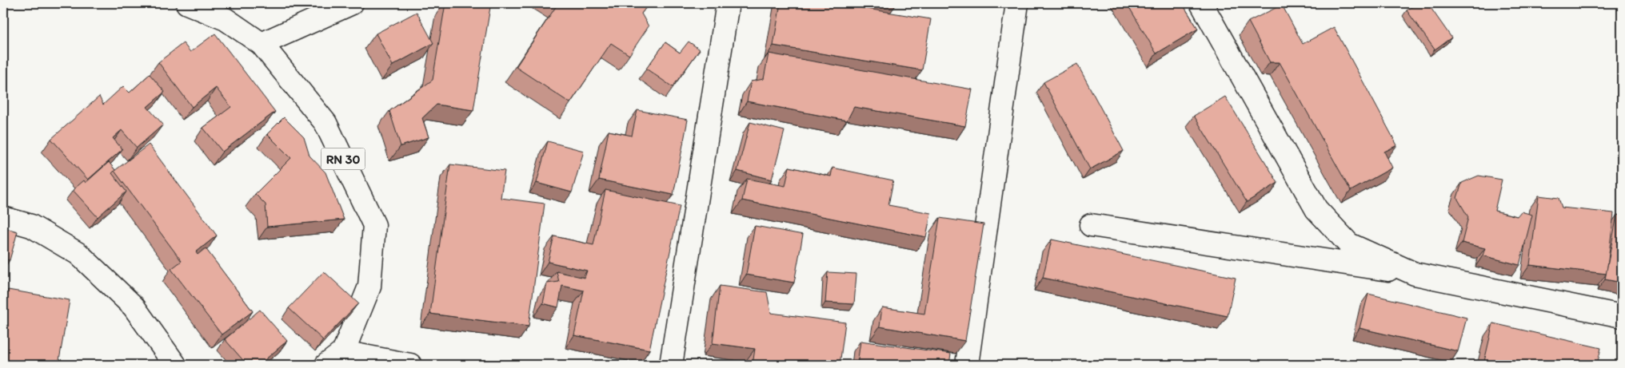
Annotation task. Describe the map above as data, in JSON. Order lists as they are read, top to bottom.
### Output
{
  "streets": {
    "street": ["RN 30"]
  }
}
